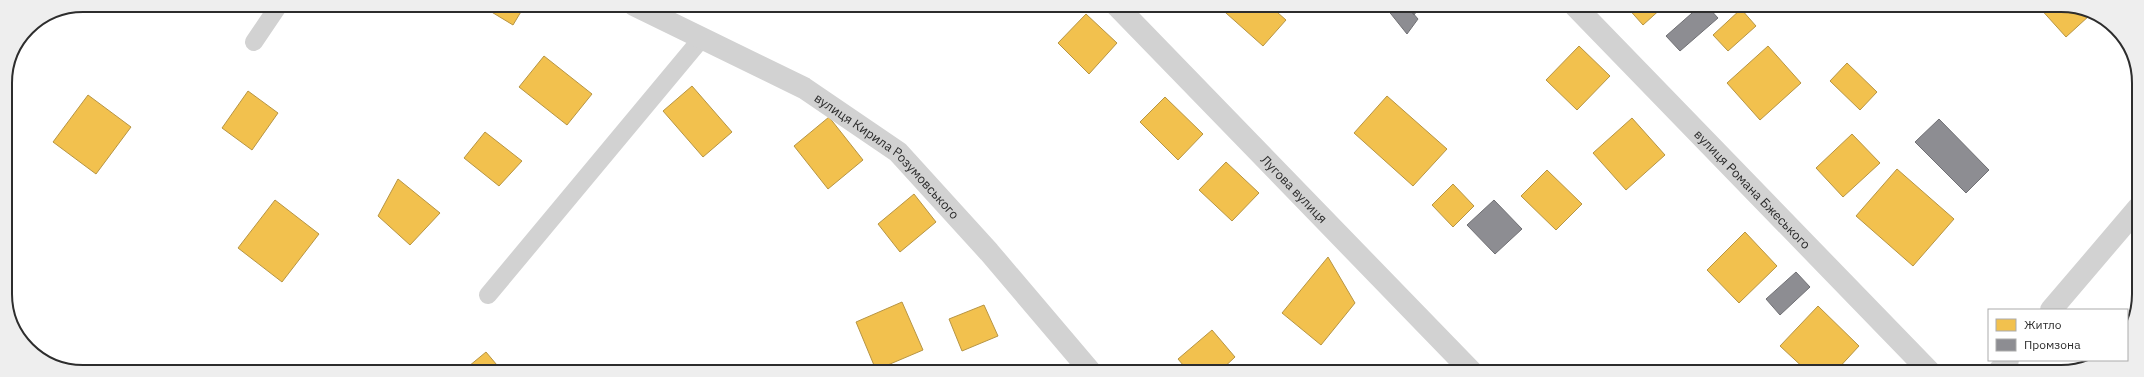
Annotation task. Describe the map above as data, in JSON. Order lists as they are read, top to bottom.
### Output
{
  "streets": {
    "street": ["вулиця Кирила Розумовського", "Лугова вулиця", "вулиця Романа Бжеського"]
  },
  "legend": ["Житло", "Промзона"]
}
